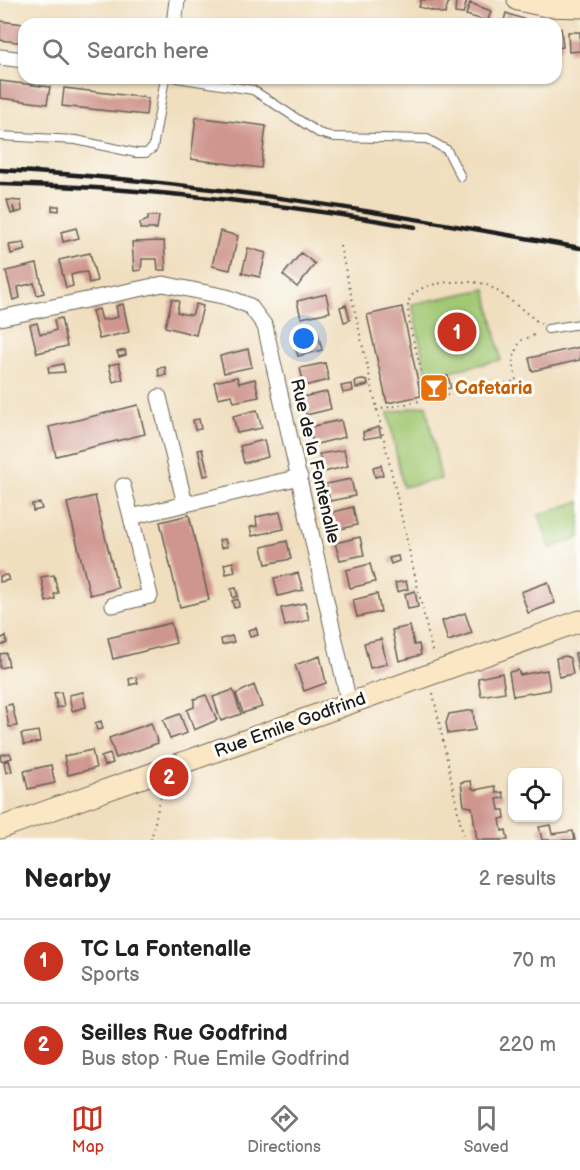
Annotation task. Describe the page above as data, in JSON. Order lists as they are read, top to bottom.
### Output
{
  "streets": {
    "street": ["Rue de la Fontenalle", "Rue Emile Godfrind"]
  },
  "crossings": [
    ["Rue de la Fontenalle", "Rue Emile Godfrind"]
  ],
  "places": {
    "bar": ["Cafetaria"]
  },
  "page": {
    "search": "Search here",
    "pins": ["1", "2"],
    "heading": ["Nearby", "2 results"],
    "list": [
      {
        "mark": "1",
        "name": "TC La Fontenalle",
        "note": "Sports",
        "value": "70 m"
      },
      {
        "mark": "2",
        "name": "Seilles Rue Godfrind",
        "note": "Bus stop · Rue Emile Godfrind",
        "value": "220 m"
      }
    ],
    "nav": ["Map", "Directions", "Saved"]
  }
}
